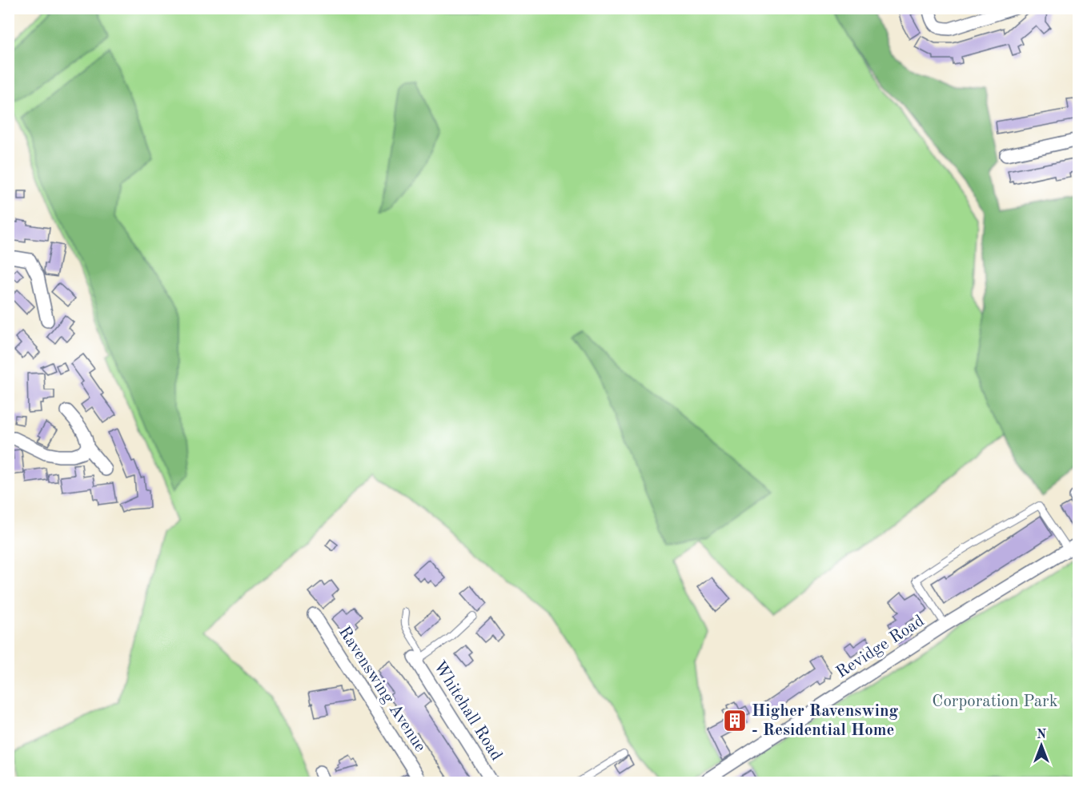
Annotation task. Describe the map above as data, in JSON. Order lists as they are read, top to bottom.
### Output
{
  "streets": {
    "street": ["Revidge Road", "Ravenswing Avenue", "Whitehall Road"]
  },
  "parks": ["Corporation Park"],
  "places": {
    "building": ["Higher Ravenswing - Residential Home"]
  },
  "north": "top"
}
